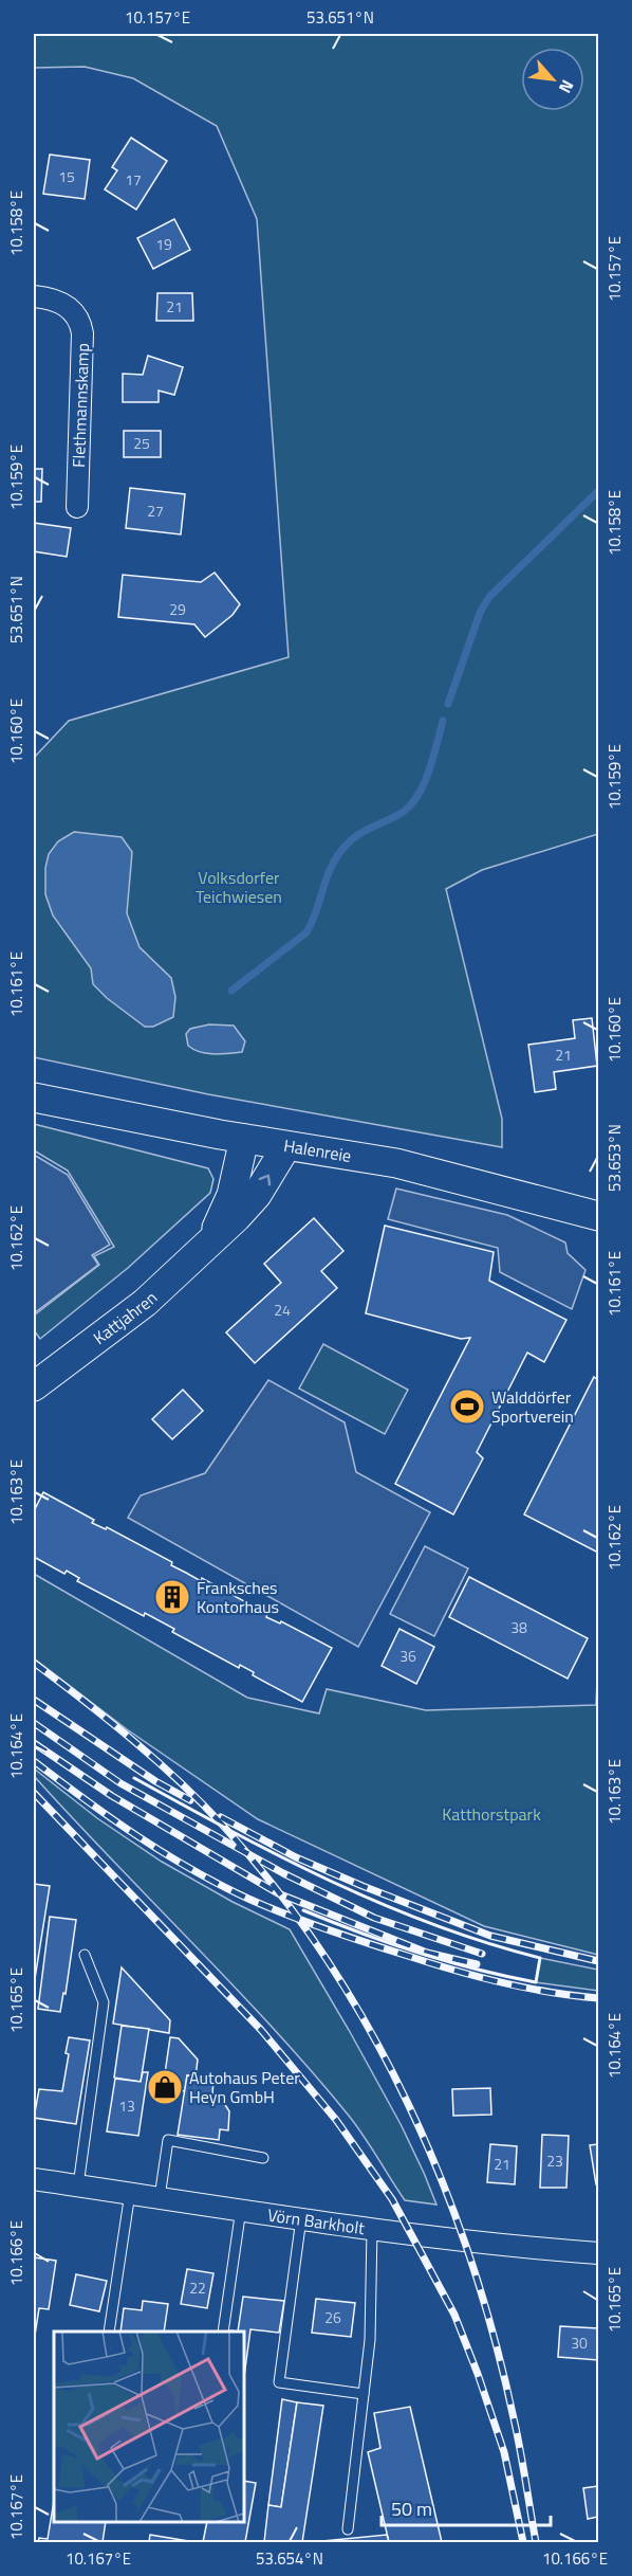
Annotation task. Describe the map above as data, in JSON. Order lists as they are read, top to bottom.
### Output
{
  "streets": {
    "main road": ["Halenreie", "Kattjahren"],
    "street": ["Flethmannskamp", "Vörn Barkholt"]
  },
  "crossings": [
    ["Halenreie", "Kattjahren"]
  ],
  "parks": ["Volksdorfer Teichwiesen", "Katthorstpark"],
  "places": {
    "sports": ["Walddörfer Sportverein"],
    "building": ["Franksches Kontorhaus"],
    "shop": ["Autohaus Peter Heyn GmbH"]
  },
  "house_numbers": [
    "15",
    "17",
    "19",
    "21",
    "25",
    "27",
    "29",
    "21",
    "24",
    "38",
    "36",
    "13",
    "23",
    "21",
    "22",
    "26",
    "30"
  ],
  "scale_bar": "50 m",
  "north": "bottom right",
  "coordinates": [
    "10.157°E",
    "53.651°N",
    "10.158°E",
    "10.159°E",
    "10.160°E",
    "10.161°E",
    "53.653°N",
    "10.162°E",
    "10.163°E",
    "10.164°E",
    "10.165°E",
    "10.166°E",
    "10.167°E",
    "53.654°N"
  ]
}
